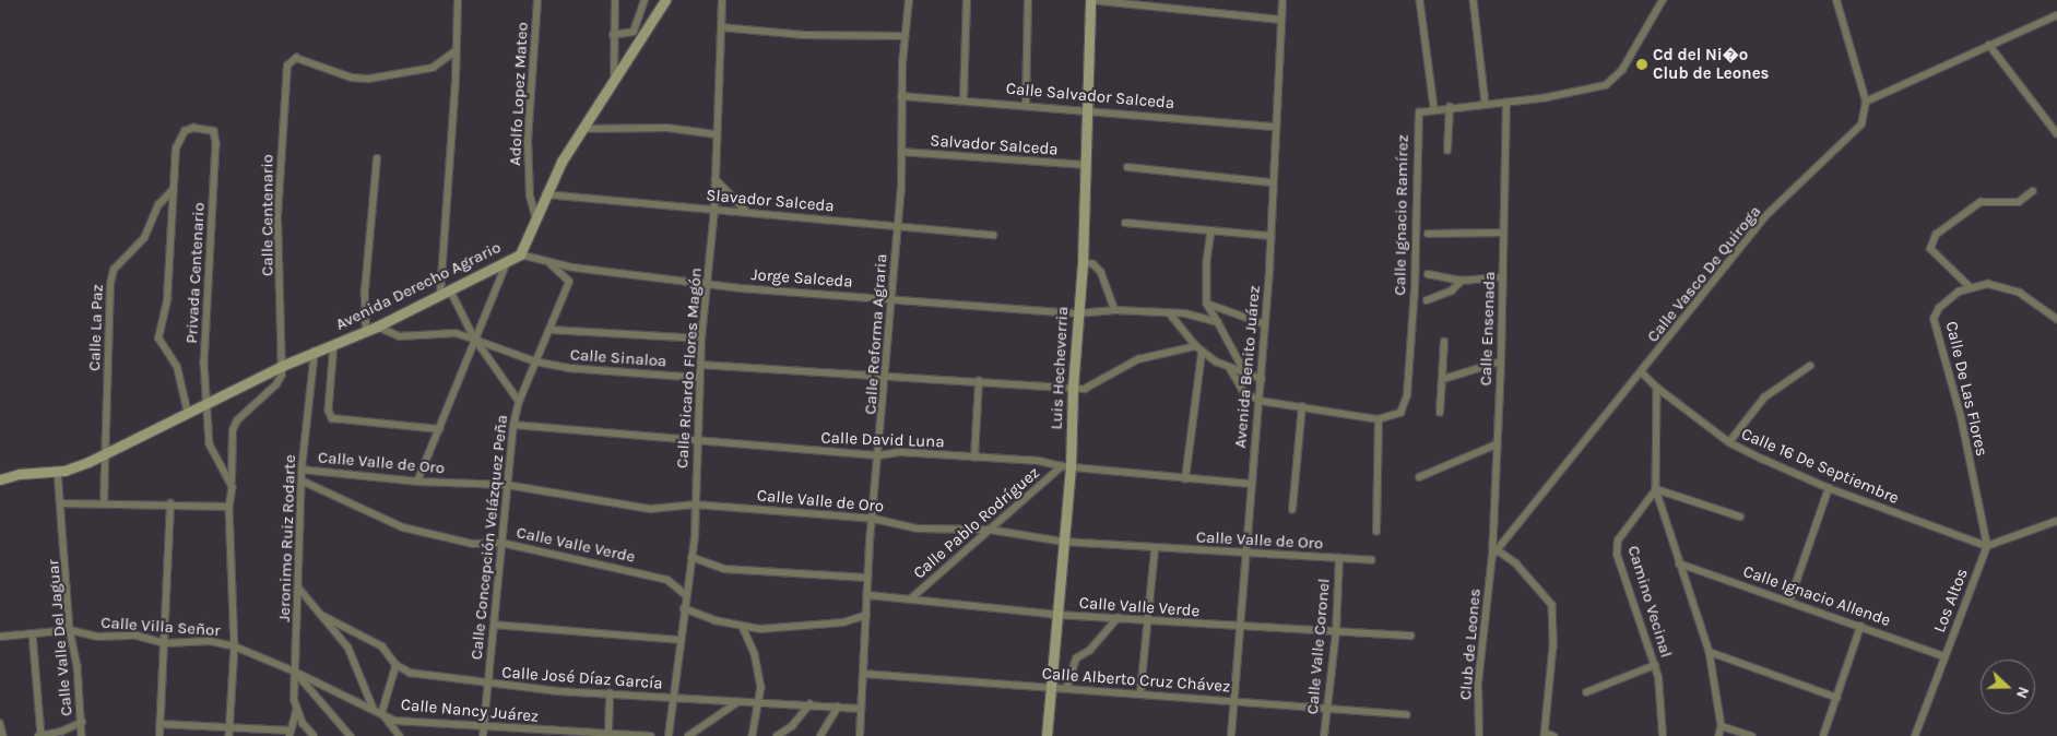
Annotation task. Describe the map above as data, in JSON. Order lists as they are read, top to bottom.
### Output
{
  "streets": {
    "street": [
      "Adolfo Lopez Mateo",
      "Calle Salvador Salceda",
      "Salvador Salceda",
      "Slavador Salceda",
      "Calle Centenario",
      "Calle Ignacio Ramírez",
      "Privada Centenario",
      "Calle Vasco De Quiroga",
      "Jorge Salceda",
      "Avenida Derecho Agrario",
      "Calle La Paz",
      "Calle Ensenada",
      "Calle Reforma Agraria",
      "Calle Sinaloa",
      "Avenida Benito Juárez",
      "Calle Ricardo Flores Magón",
      "Luis Hecheverria",
      "Calle De Las Flores",
      "Calle David Luna",
      "Calle Valle de Oro",
      "Calle 16 De Septiembre",
      "Calle Pablo Rodríguez",
      "Calle Concepción Velázquez Peña",
      "Jeronimo Ruiz Rodarte",
      "Calle Valle Verde",
      "Calle Ignacio Allende",
      "Los Altos",
      "Camino Vecinal",
      "Calle Villa Señor",
      "Calle Valle Del Jaguar",
      "Club de Leones",
      "Calle Valle Coronel",
      "Calle José Díaz García",
      "Calle Alberto Cruz Chávez",
      "Calle Nancy Juárez"
    ]
  },
  "crossings": [
    ["Adolfo Lopez Mateo", "Avenida Derecho Agrario"],
    ["Calle Salvador Salceda", "Calle Reforma Agraria"],
    ["Calle Salvador Salceda", "Avenida Benito Juárez"],
    ["Calle Salvador Salceda", "Luis Hecheverria"],
    ["Salvador Salceda", "Calle Reforma Agraria"],
    ["Salvador Salceda", "Luis Hecheverria"],
    ["Slavador Salceda", "Avenida Derecho Agrario"],
    ["Slavador Salceda", "Calle Reforma Agraria"],
    ["Slavador Salceda", "Calle Ricardo Flores Magón"],
    ["Calle Centenario", "Avenida Derecho Agrario"],
    ["Privada Centenario", "Avenida Derecho Agrario"],
    ["Privada Centenario", "Calle La Paz"],
    ["Calle Vasco De Quiroga", "Calle Ensenada"],
    ["Calle Vasco De Quiroga", "Club de Leones"],
    ["Jorge Salceda", "Avenida Derecho Agrario"],
    ["Jorge Salceda", "Calle Reforma Agraria"],
    ["Jorge Salceda", "Calle Ricardo Flores Magón"],
    ["Jorge Salceda", "Luis Hecheverria"],
    ["Jorge Salceda", "Calle Concepción Velázquez Peña"],
    ["Avenida Derecho Agrario", "Calle La Paz"],
    ["Avenida Derecho Agrario", "Calle Sinaloa"],
    ["Avenida Derecho Agrario", "Jeronimo Ruiz Rodarte"],
    ["Avenida Derecho Agrario", "Calle Valle Del Jaguar"],
    ["Calle Ensenada", "Club de Leones"],
    ["Calle Reforma Agraria", "Calle David Luna"],
    ["Calle Reforma Agraria", "Calle Valle de Oro"],
    ["Calle Reforma Agraria", "Calle Valle Verde"],
    ["Calle Reforma Agraria", "Calle José Díaz García"],
    ["Calle Reforma Agraria", "Calle Alberto Cruz Chávez"],
    ["Calle Sinaloa", "Calle Ricardo Flores Magón"],
    ["Calle Sinaloa", "Calle Concepción Velázquez Peña"],
    ["Avenida Benito Juárez", "Calle David Luna"],
    ["Avenida Benito Juárez", "Calle Valle de Oro"],
    ["Avenida Benito Juárez", "Calle Valle Verde"],
    ["Avenida Benito Juárez", "Calle Alberto Cruz Chávez"],
    ["Calle Ricardo Flores Magón", "Calle David Luna"],
    ["Calle Ricardo Flores Magón", "Calle Valle de Oro"],
    ["Calle Ricardo Flores Magón", "Calle Valle Verde"],
    ["Calle Ricardo Flores Magón", "Calle José Díaz García"],
    ["Luis Hecheverria", "Calle David Luna"],
    ["Luis Hecheverria", "Calle Valle de Oro"],
    ["Luis Hecheverria", "Calle Pablo Rodríguez"],
    ["Luis Hecheverria", "Calle Valle Verde"],
    ["Luis Hecheverria", "Calle Alberto Cruz Chávez"],
    ["Calle De Las Flores", "Calle 16 De Septiembre"],
    ["Calle De Las Flores", "Los Altos"],
    ["Calle David Luna", "Calle Pablo Rodríguez"],
    ["Calle David Luna", "Calle Concepción Velázquez Peña"],
    ["Calle Valle de Oro", "Calle Pablo Rodríguez"],
    ["Calle Valle de Oro", "Calle Concepción Velázquez Peña"],
    ["Calle Valle de Oro", "Jeronimo Ruiz Rodarte"],
    ["Calle Valle de Oro", "Calle Valle Coronel"],
    ["Calle 16 De Septiembre", "Los Altos"],
    ["Calle Pablo Rodríguez", "Calle Valle Verde"],
    ["Calle Concepción Velázquez Peña", "Calle Valle Verde"],
    ["Calle Concepción Velázquez Peña", "Calle José Díaz García"],
    ["Calle Concepción Velázquez Peña", "Calle Nancy Juárez"],
    ["Jeronimo Ruiz Rodarte", "Calle Valle Verde"],
    ["Jeronimo Ruiz Rodarte", "Calle Villa Señor"],
    ["Jeronimo Ruiz Rodarte", "Calle Nancy Juárez"],
    ["Calle Valle Verde", "Calle Valle Coronel"],
    ["Calle Ignacio Allende", "Los Altos"],
    ["Calle Villa Señor", "Calle Valle Del Jaguar"],
    ["Calle Villa Señor", "Calle Nancy Juárez"],
    ["Calle Valle Coronel", "Calle Alberto Cruz Chávez"]
  ],
  "places": ["Cd del Ni�o Club de Leones"],
  "north": "right"
}
